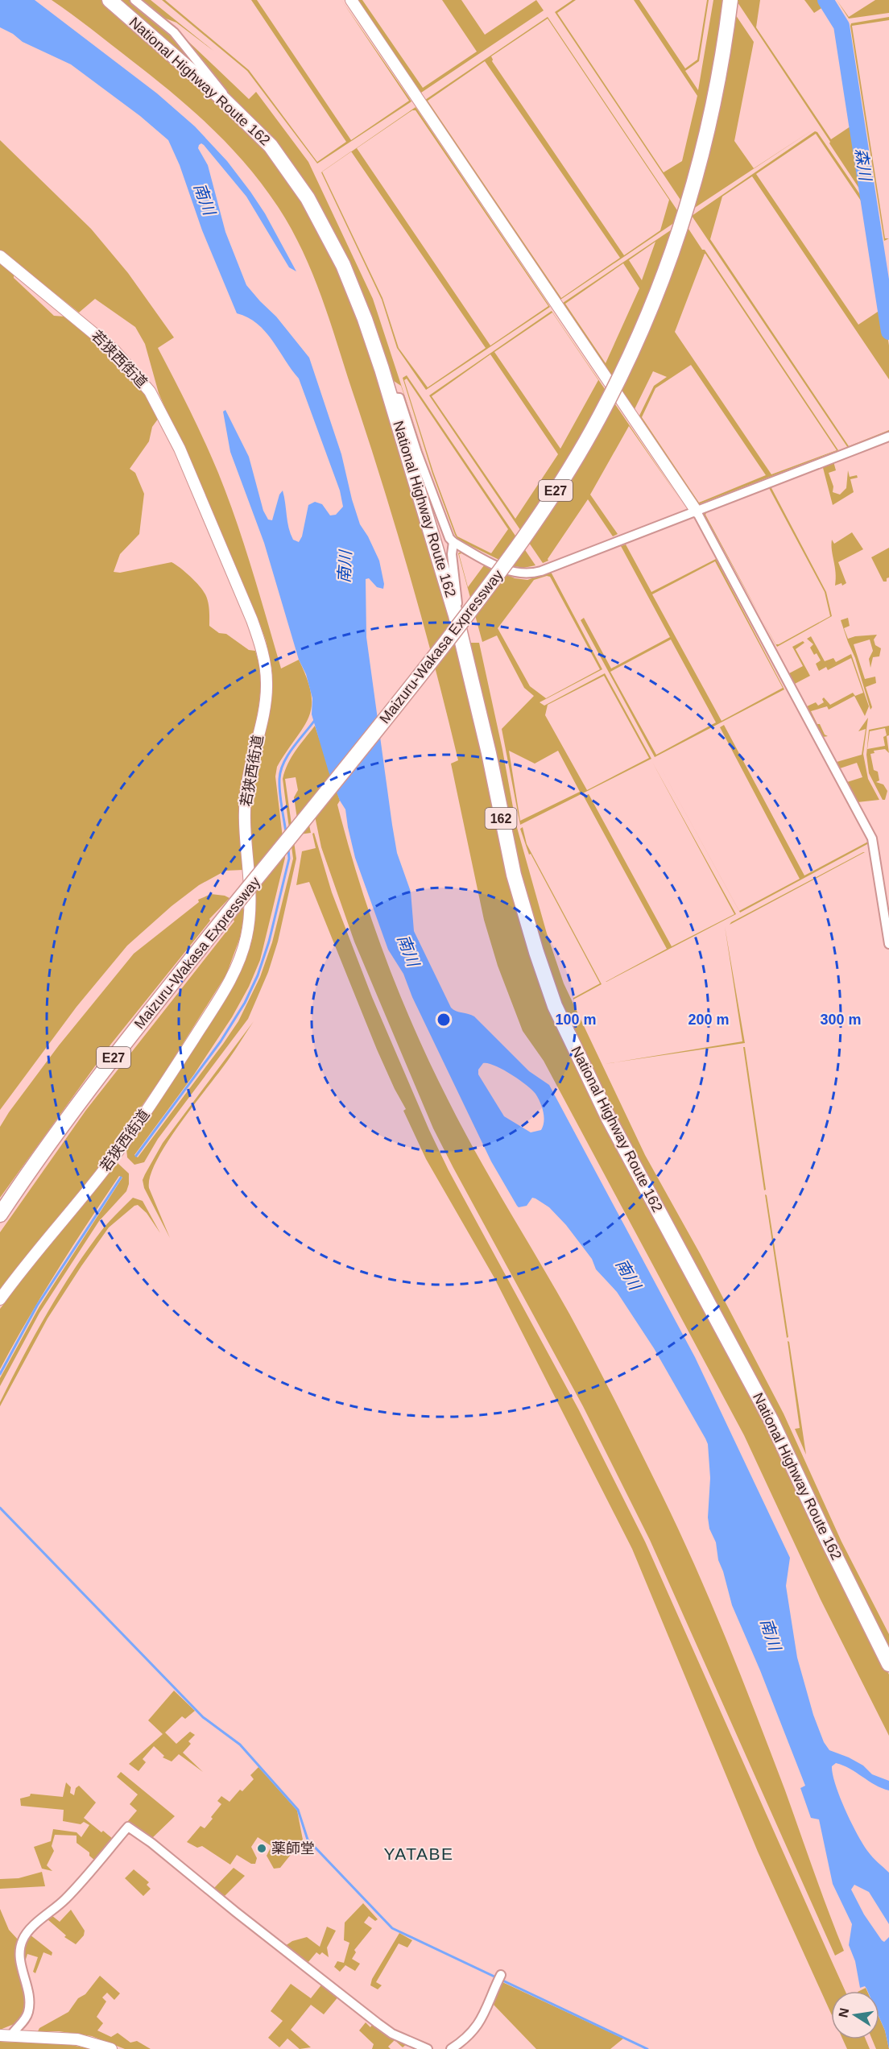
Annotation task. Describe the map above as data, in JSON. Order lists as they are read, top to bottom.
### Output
{
  "streets": {
    "highway": [
      "National Highway Route 162",
      "E27",
      "Maizuru-Wakasa Expressway",
      "162"
    ],
    "street": ["若狭西街道"]
  },
  "districts": ["YATABE"],
  "water": ["森川", "南川"],
  "places": ["薬師堂"],
  "north": "left",
  "rings": ["100 m", "200 m", "300 m"]
}
